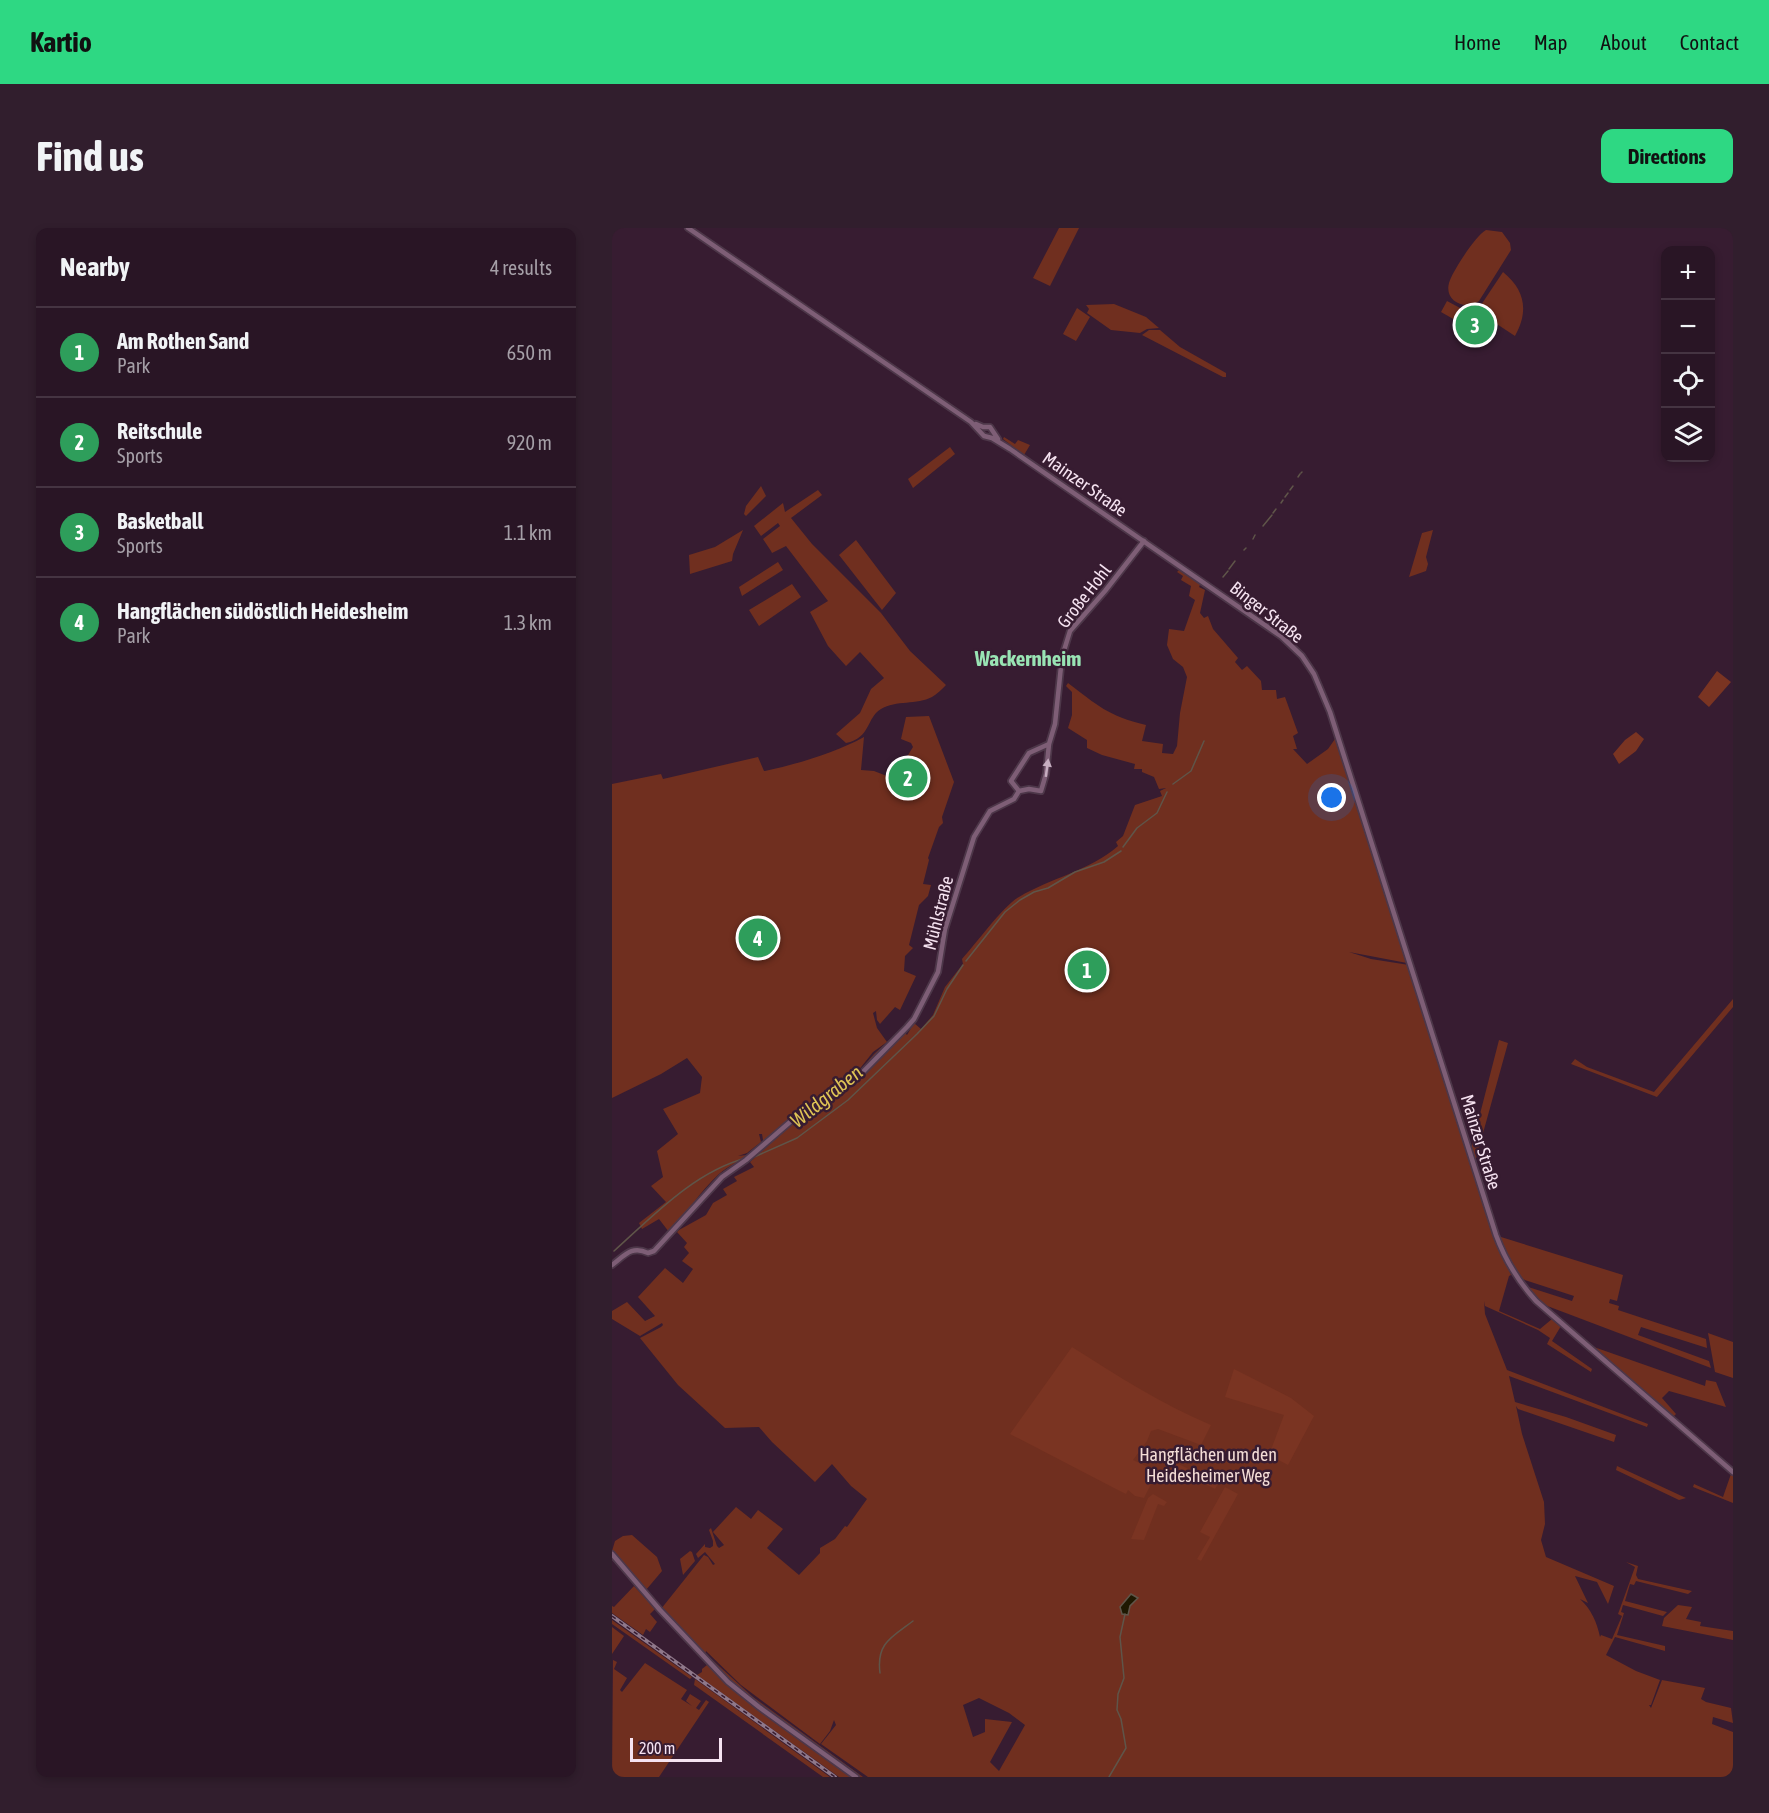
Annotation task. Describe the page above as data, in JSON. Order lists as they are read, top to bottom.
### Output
{
  "streets": {
    "main road": [
      "Mainzer Straße",
      "Große Hohl",
      "Binger Straße",
      "Mühlstraße"
    ]
  },
  "crossings": [
    ["Mainzer Straße", "Große Hohl"],
    ["Mainzer Straße", "Binger Straße"],
    ["Große Hohl", "Binger Straße"],
    ["Große Hohl", "Mühlstraße"]
  ],
  "districts": ["Wackernheim"],
  "water": ["Wildgraben"],
  "parks": ["Hangflächen um den Heidesheimer Weg"],
  "scale_bar": "200 m",
  "page": {
    "header": "Kartio",
    "nav": [
      "Home",
      "Map",
      "About",
      "Contact"
    ],
    "buttons": "Directions",
    "title": "Find us",
    "heading": ["Nearby", "4 results"],
    "map_buttons": ["+", "−"],
    "pins": [
      "3",
      "2",
      "4",
      "1"
    ],
    "list": [
      {
        "mark": "1",
        "name": "Am Rothen Sand",
        "note": "Park",
        "value": "650 m"
      },
      {
        "mark": "2",
        "name": "Reitschule",
        "note": "Sports",
        "value": "920 m"
      },
      {
        "mark": "3",
        "name": "Basketball",
        "note": "Sports",
        "value": "1.1 km"
      },
      {
        "mark": "4",
        "name": "Hangflächen südöstlich Heidesheim",
        "note": "Park",
        "value": "1.3 km"
      }
    ],
    "scale": "200 m"
  }
}
